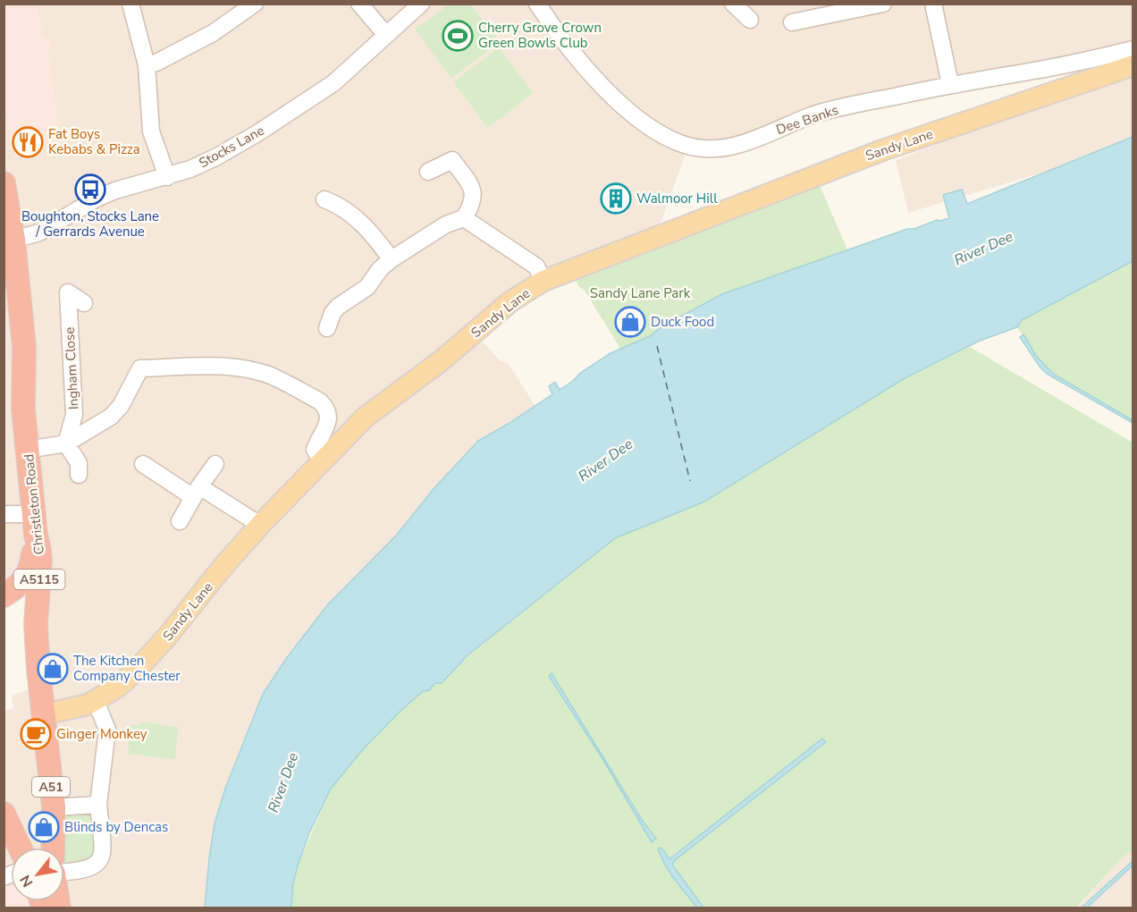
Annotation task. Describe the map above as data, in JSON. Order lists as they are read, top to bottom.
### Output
{
  "streets": {
    "highway": ["Christleton Road", "A5115", "A51"],
    "main road": ["Sandy Lane"],
    "street": ["Dee Banks", "Stocks Lane", "Ingham Close"]
  },
  "crossings": [
    ["Sandy Lane", "Christleton Road"],
    ["Stocks Lane", "Christleton Road"],
    ["Christleton Road", "A5115"],
    ["Christleton Road", "A51"],
    ["A5115", "A51"]
  ],
  "water": ["River Dee"],
  "parks": ["Sandy Lane Park"],
  "places": {
    "sports": ["Cherry Grove Crown Green Bowls Club"],
    "restaurant": ["Fat Boys Kebabs & Pizza"],
    "bus stop": ["Boughton, Stocks Lane / Gerrards Avenue"],
    "building": ["Walmoor Hill"],
    "shop": ["Duck Food", "The Kitchen Company Chester", "Blinds by Dencas"],
    "cafe": ["Ginger Monkey"]
  },
  "north": "bottom left"
}
